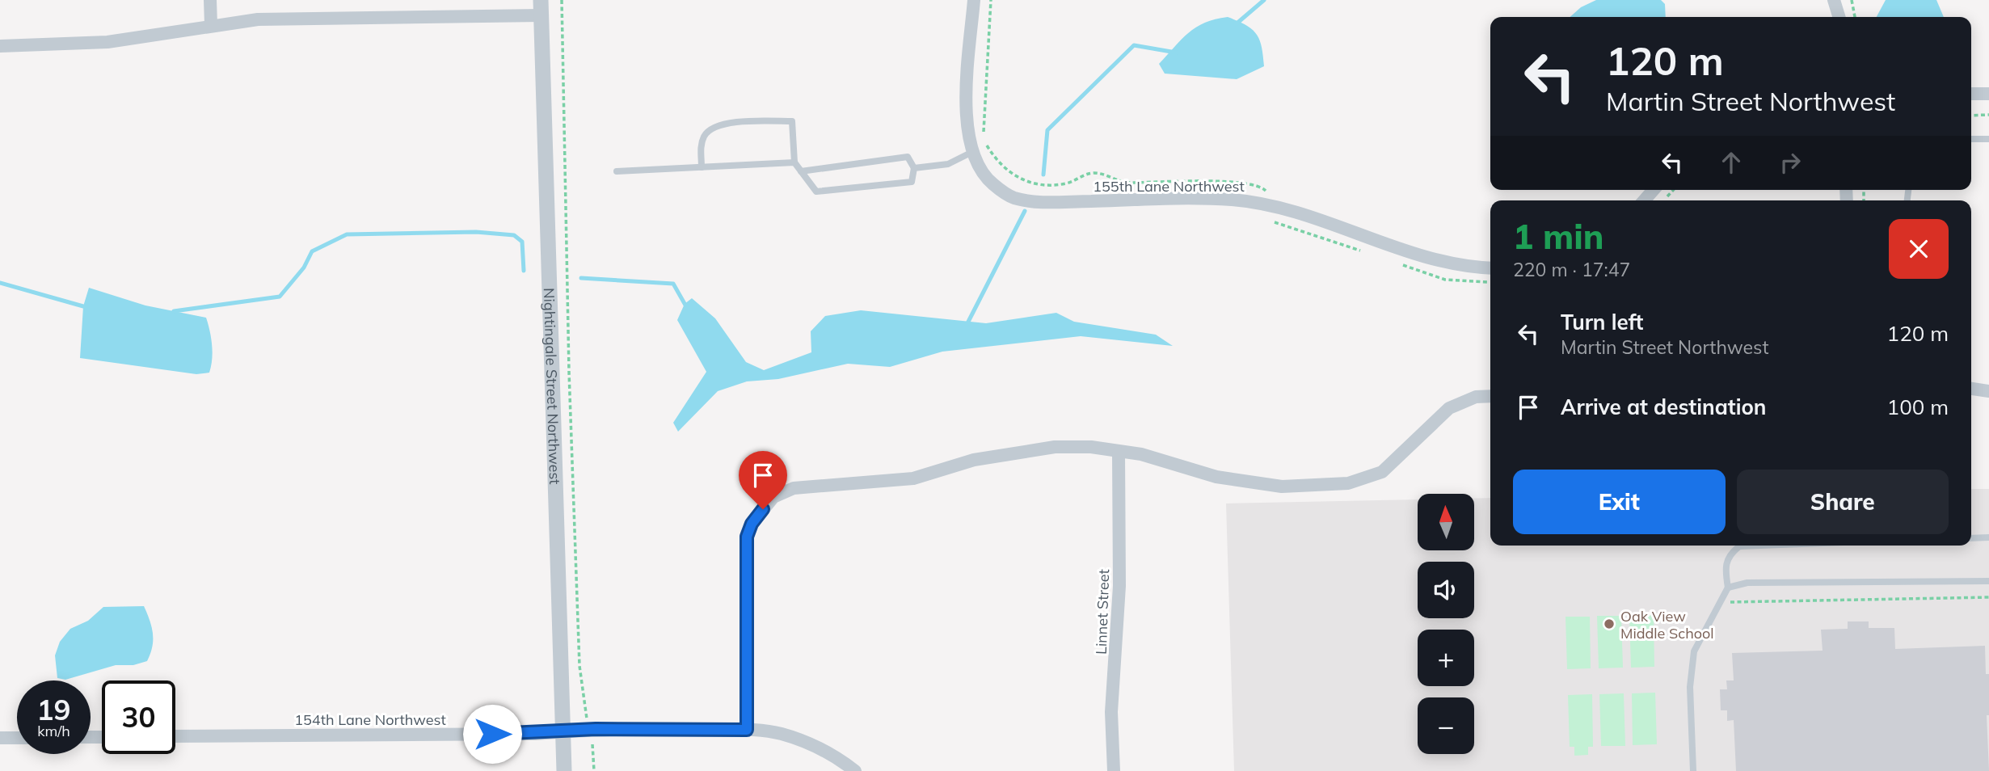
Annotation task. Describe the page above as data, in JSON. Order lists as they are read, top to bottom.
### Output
{
  "streets": {
    "street": [
      "155th Lane Northwest",
      "Nightingale Street Northwest",
      "Linnet Street",
      "154th Lane Northwest"
    ]
  },
  "crossings": [
    ["Nightingale Street Northwest", "154th Lane Northwest"]
  ],
  "places": ["Oak View Middle School"],
  "north": "top",
  "page": {
    "turn": ["120 m", "Martin Street Northwest"],
    "heading": ["1 min", "220 m · 17:47"],
    "list": [
      {
        "name": "Turn left",
        "note": "Martin Street Northwest",
        "value": "120 m"
      },
      {
        "name": "Arrive at destination",
        "value": "100 m"
      }
    ],
    "buttons": ["Exit", "Share"],
    "map_buttons": ["+", "−"],
    "speed": "19 km/h",
    "limit": "30"
  }
}
